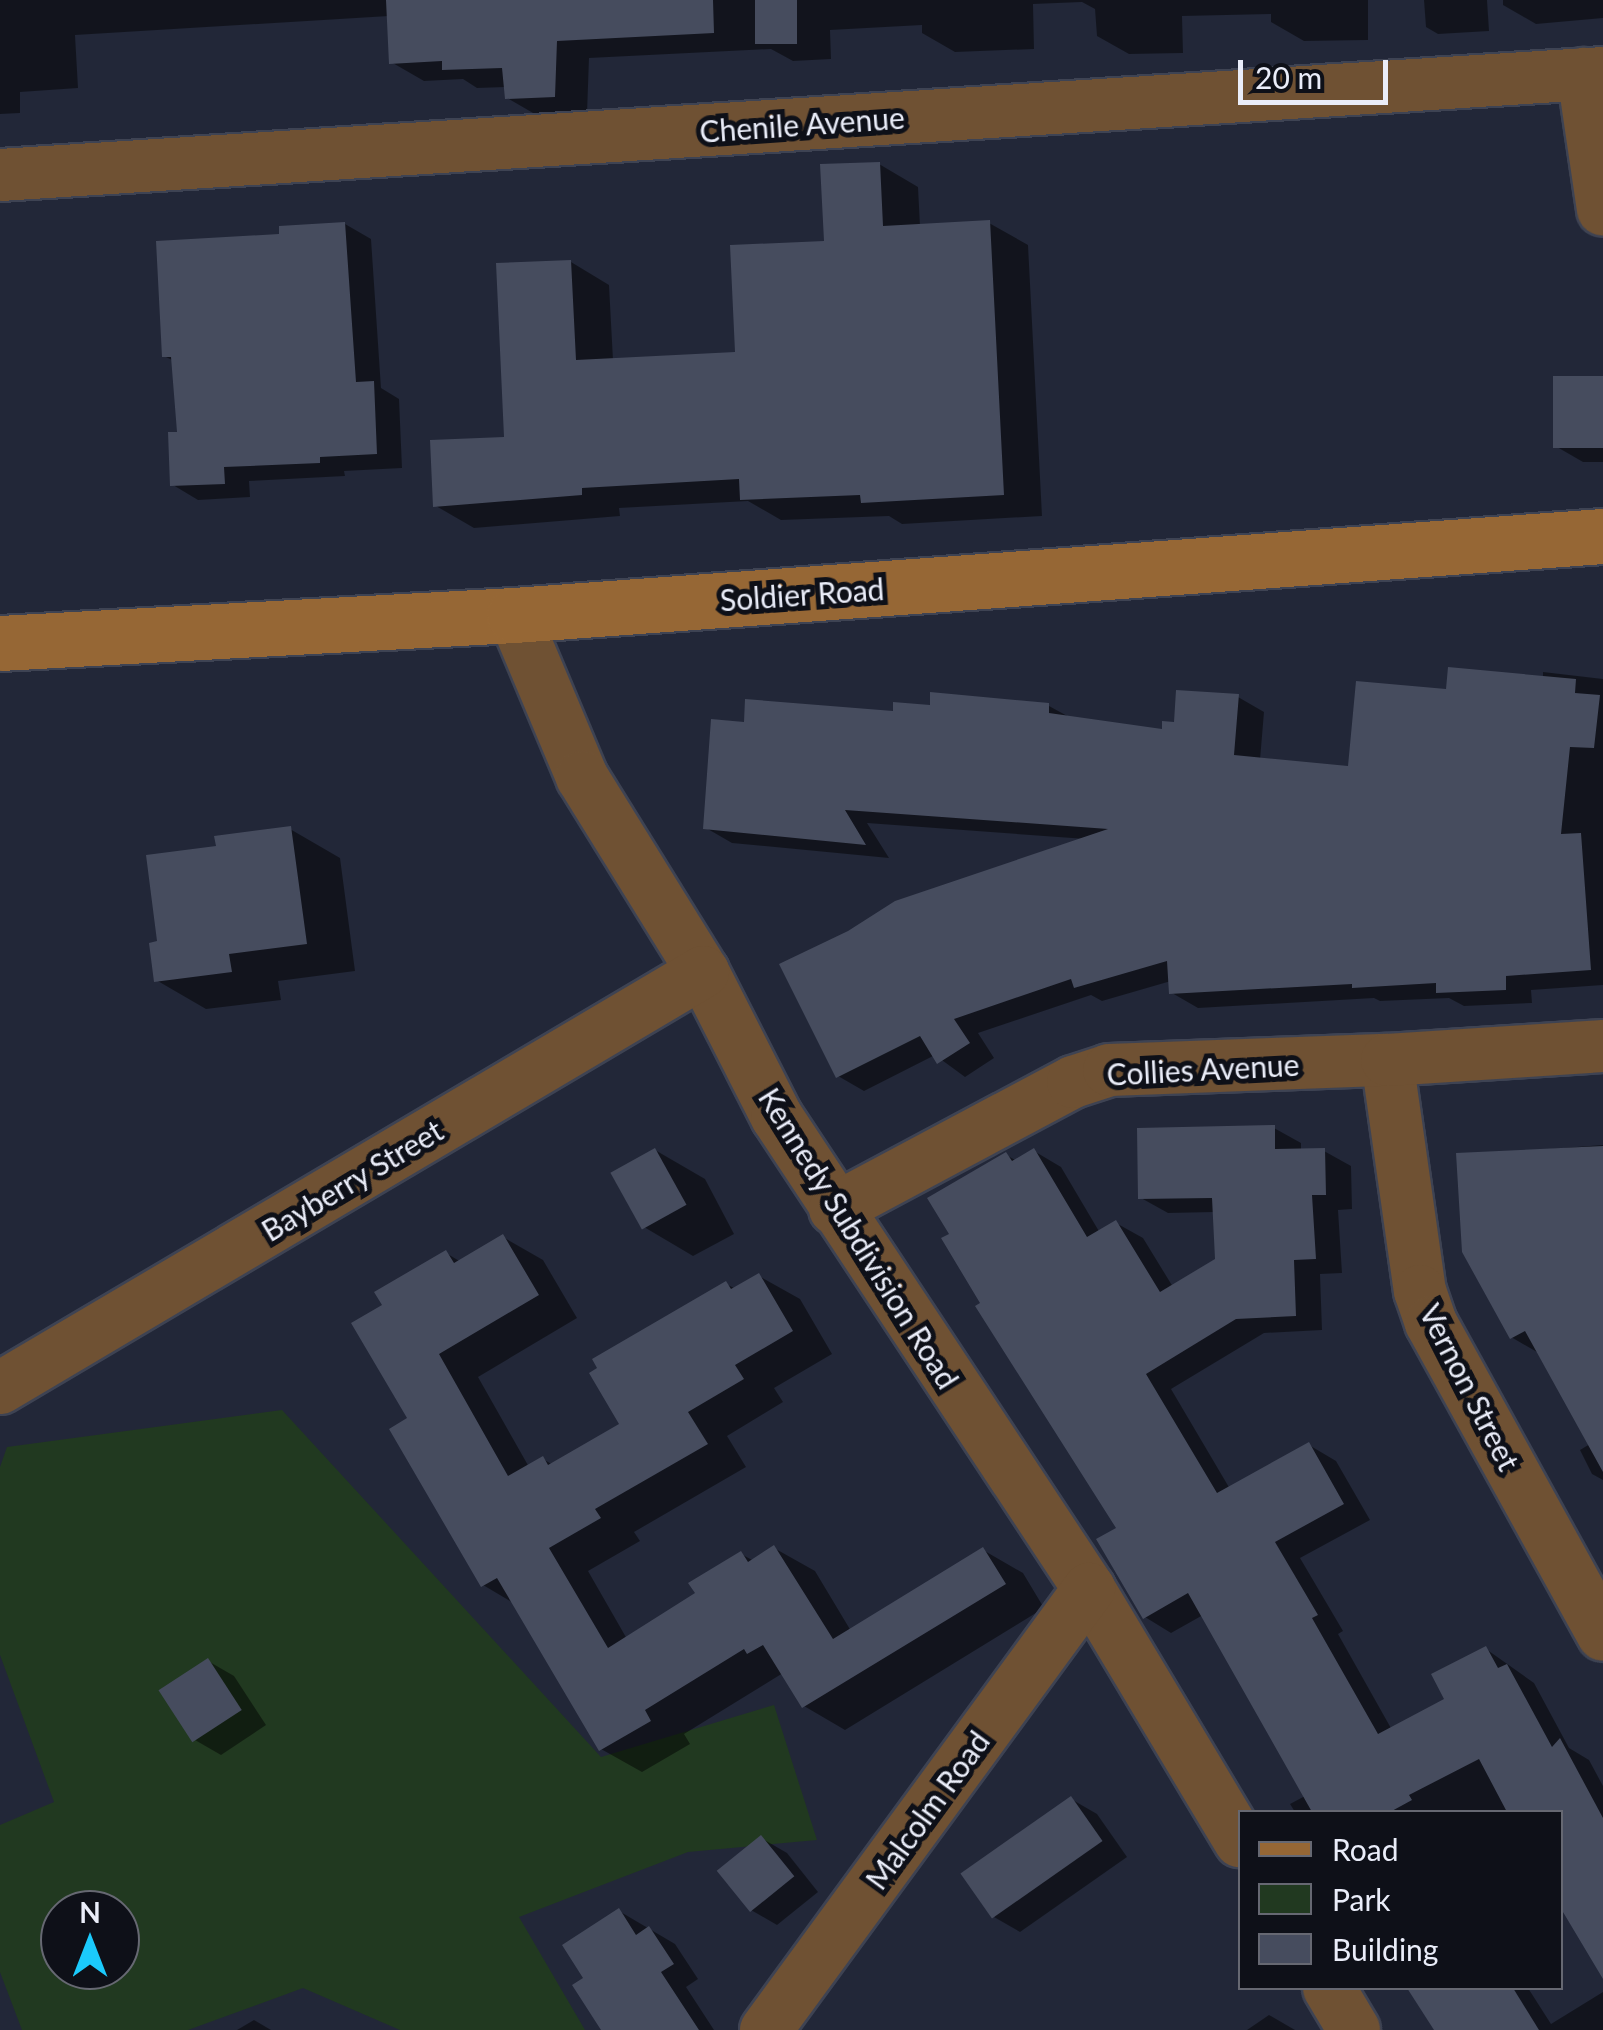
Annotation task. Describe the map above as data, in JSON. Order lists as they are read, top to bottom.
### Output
{
  "streets": {
    "main road": ["Soldier Road"],
    "street": [
      "Chenile Avenue",
      "Collies Avenue",
      "Bayberry Street",
      "Kennedy Subdivision Road",
      "Vernon Street",
      "Malcolm Road"
    ]
  },
  "crossings": [
    ["Soldier Road", "Kennedy Subdivision Road"],
    ["Collies Avenue", "Kennedy Subdivision Road"],
    ["Collies Avenue", "Vernon Street"],
    ["Bayberry Street", "Kennedy Subdivision Road"],
    ["Kennedy Subdivision Road", "Malcolm Road"]
  ],
  "legend": ["Road", "Park", "Building"],
  "scale_bar": "20 m",
  "north": "top"
}
